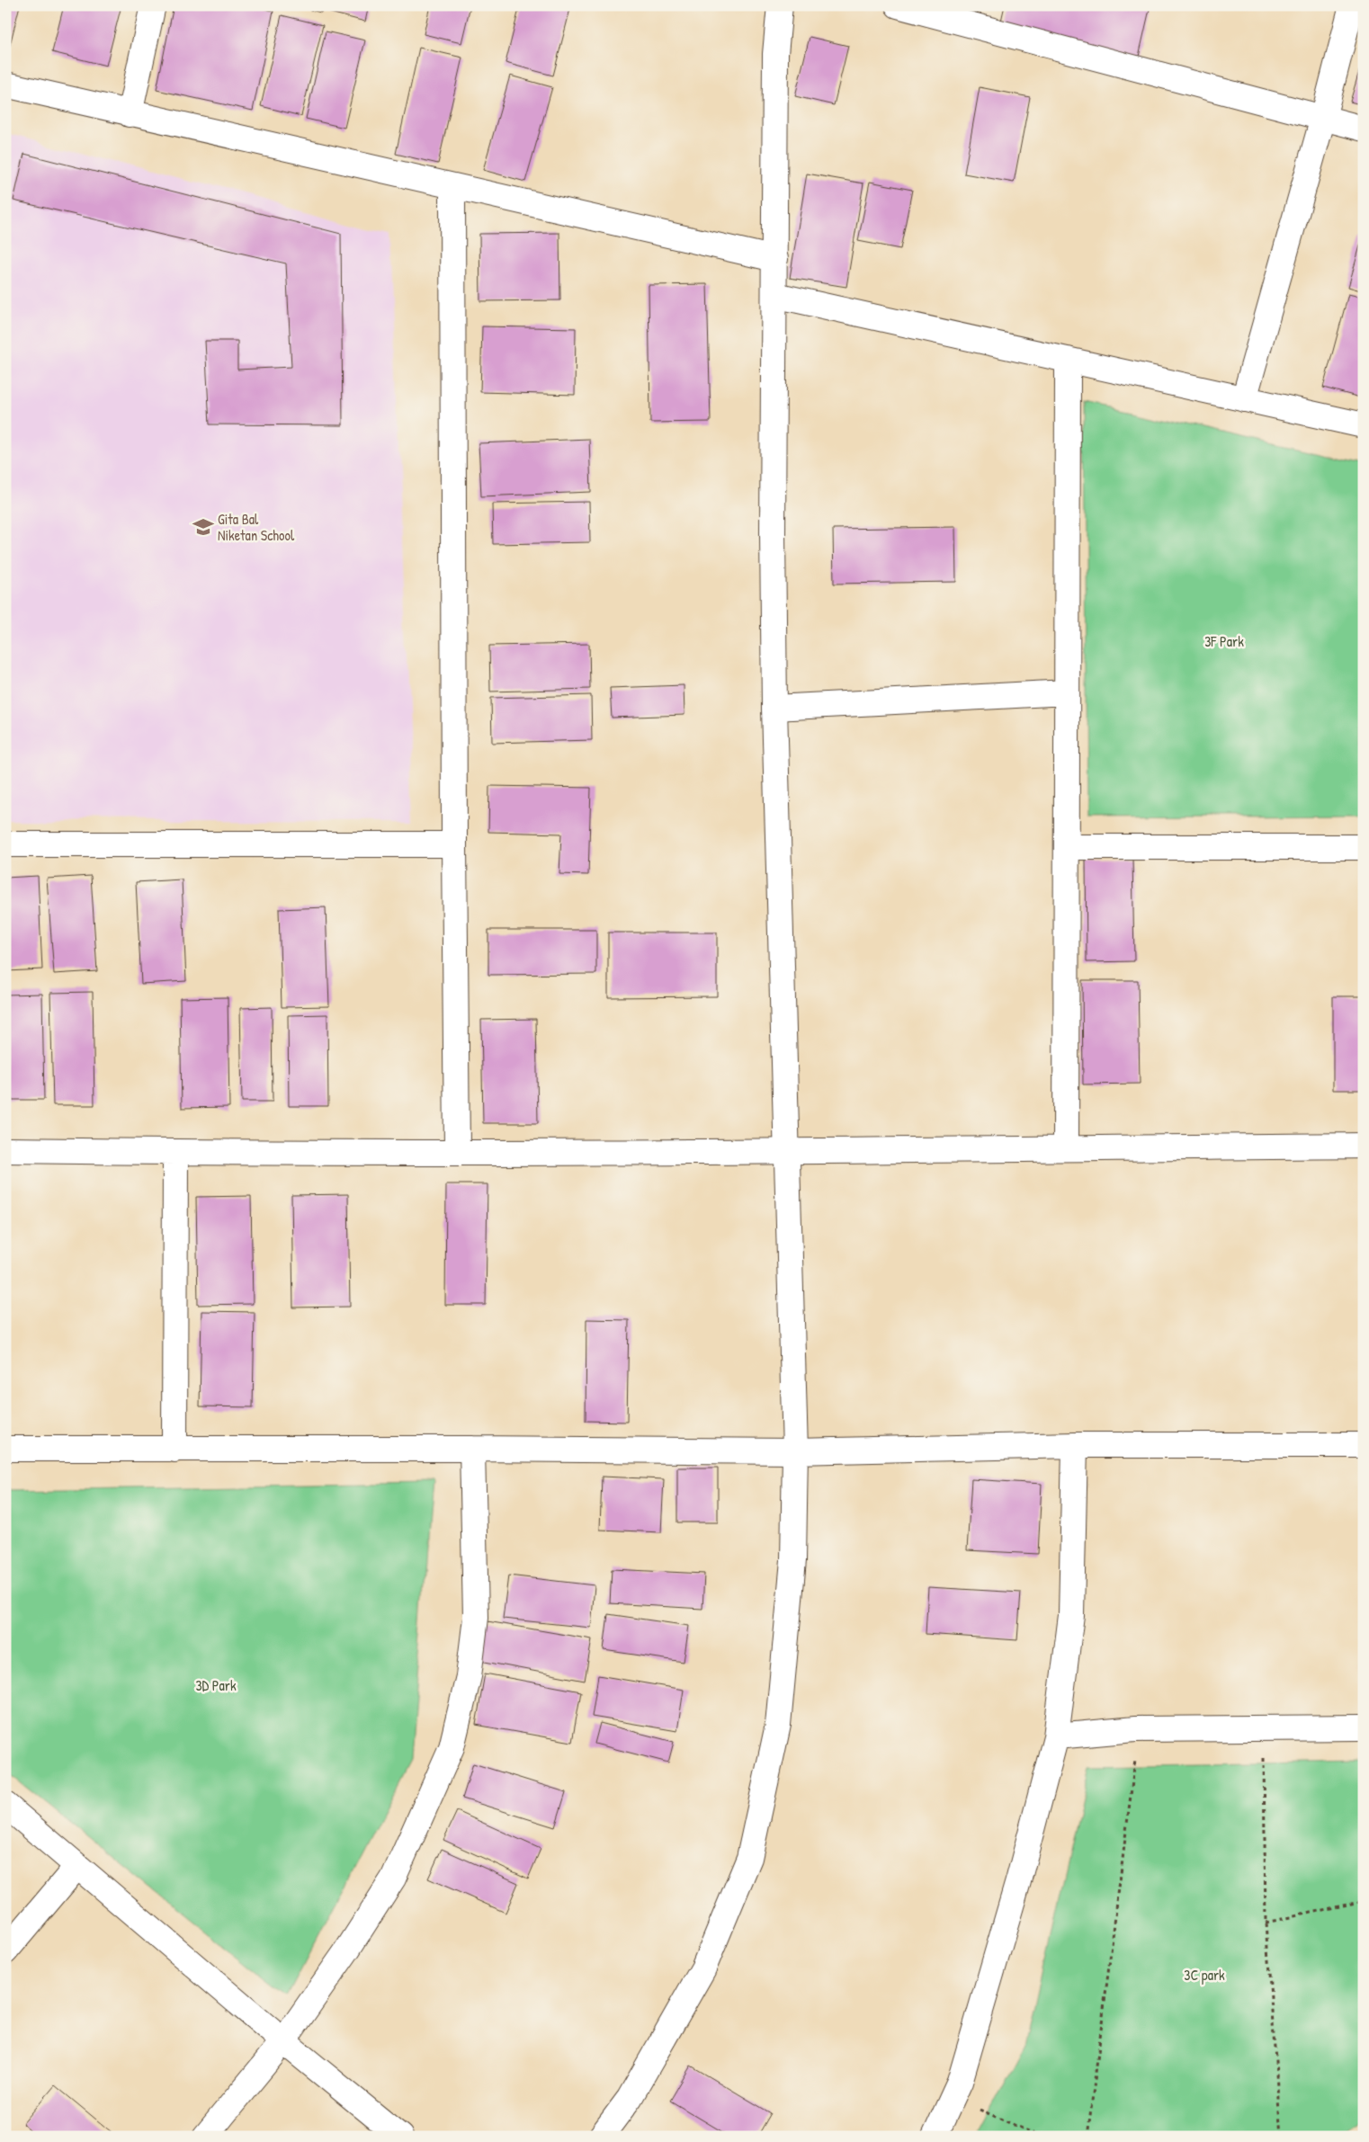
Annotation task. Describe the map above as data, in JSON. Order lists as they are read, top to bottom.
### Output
{
  "parks": ["3F Park", "3D Park", "3C park"],
  "places": {
    "school or university": ["Gita Bal Niketan School"]
  }
}
